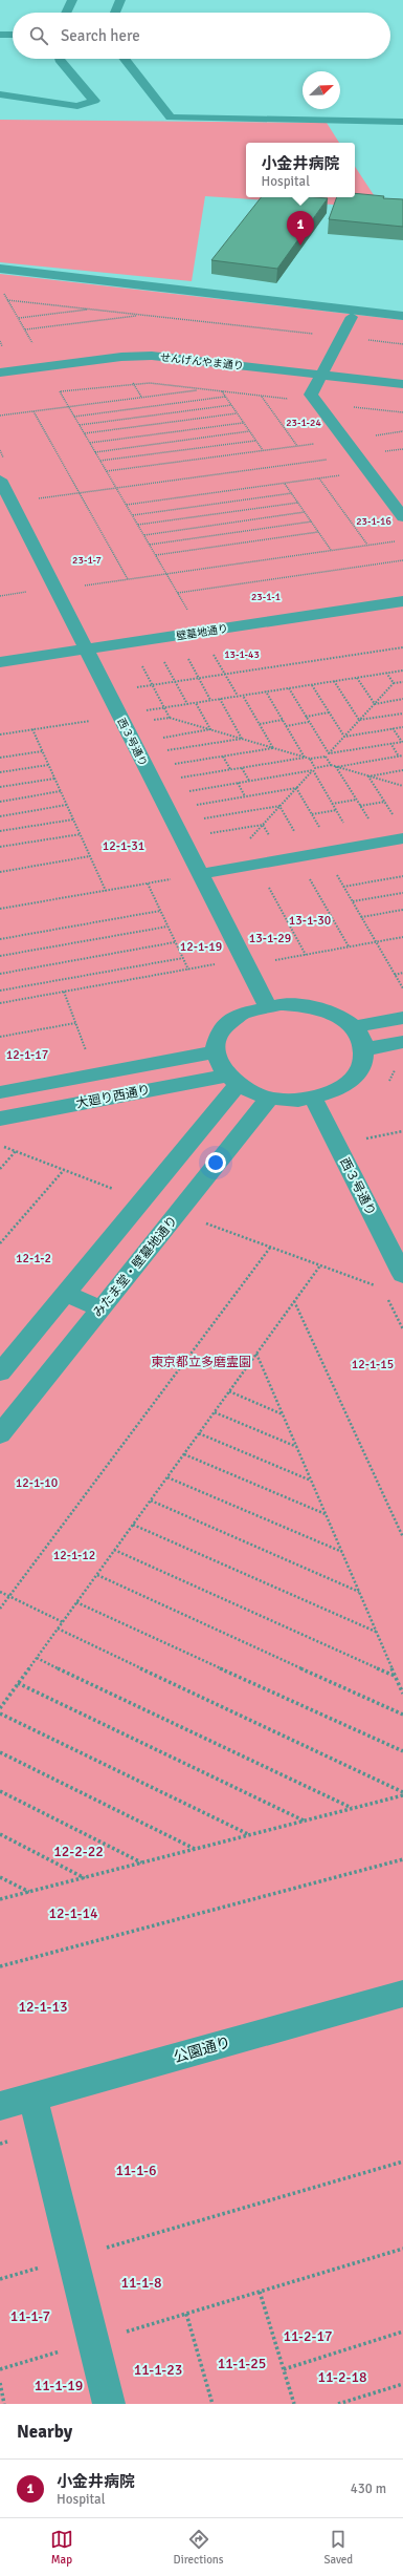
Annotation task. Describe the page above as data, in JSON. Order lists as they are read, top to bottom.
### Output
{
  "streets": {
    "lane": [
      "せんげんやま通り",
      "壁墓地通り",
      "西３号通り",
      "大廻り西通り",
      "みたま堂・壁墓地通り",
      "公園通り"
    ]
  },
  "crossings": [
    ["壁墓地通り", "西３号通り"],
    ["西３号通り", "大廻り西通り"],
    ["西３号通り", "みたま堂・壁墓地通り"],
    ["大廻り西通り", "みたま堂・壁墓地通り"]
  ],
  "parks": [
    "23-1-24",
    "23-1-16",
    "23-1-7",
    "23-1-1",
    "13-1-43",
    "12-1-31",
    "13-1-30",
    "13-1-29",
    "12-1-19",
    "12-1-17",
    "12-1-2",
    "東京都立多磨霊園",
    "12-1-15",
    "12-1-10",
    "12-1-12",
    "12-2-22",
    "12-1-14",
    "12-1-13",
    "11-1-6",
    "11-1-8",
    "11-1-7",
    "11-2-17",
    "11-1-25",
    "11-1-23",
    "11-2-18",
    "11-1-19"
  ],
  "north": "top right",
  "page": {
    "search": "Search here",
    "popup": ["小金井病院", "Hospital"],
    "pins": "1",
    "heading": "Nearby",
    "list": [
      {
        "mark": "1",
        "name": "小金井病院",
        "note": "Hospital",
        "value": "430 m"
      }
    ],
    "nav": ["Map", "Directions", "Saved"]
  }
}
